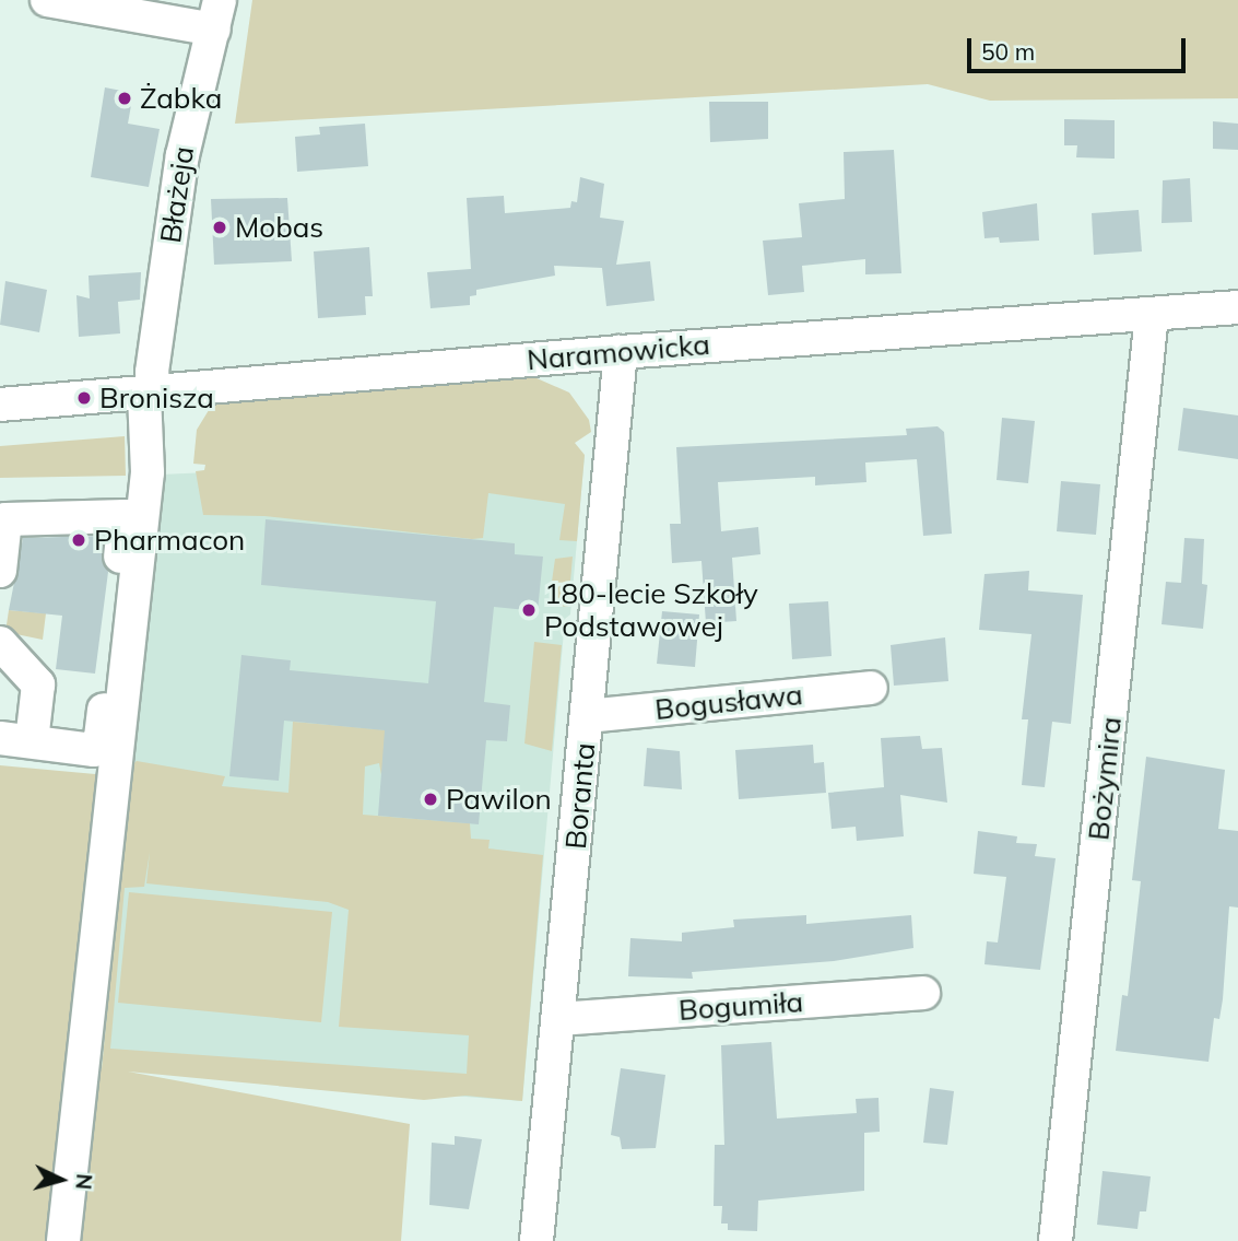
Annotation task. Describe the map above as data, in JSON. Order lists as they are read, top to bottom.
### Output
{
  "streets": {
    "street": [
      "Błażeja",
      "Naramowicka",
      "Bogusława",
      "Bożymira",
      "Boranta",
      "Bogumiła"
    ]
  },
  "crossings": [
    ["Błażeja", "Naramowicka"],
    ["Naramowicka", "Bożymira"],
    ["Naramowicka", "Boranta"],
    ["Bogusława", "Boranta"],
    ["Boranta", "Bogumiła"]
  ],
  "places": [
    "Żabka",
    "Mobas",
    "Bronisza",
    "Pharmacon",
    "180-lecie Szkoły Podstawowej",
    "Pawilon"
  ],
  "scale_bar": "50 m",
  "north": "right"
}
